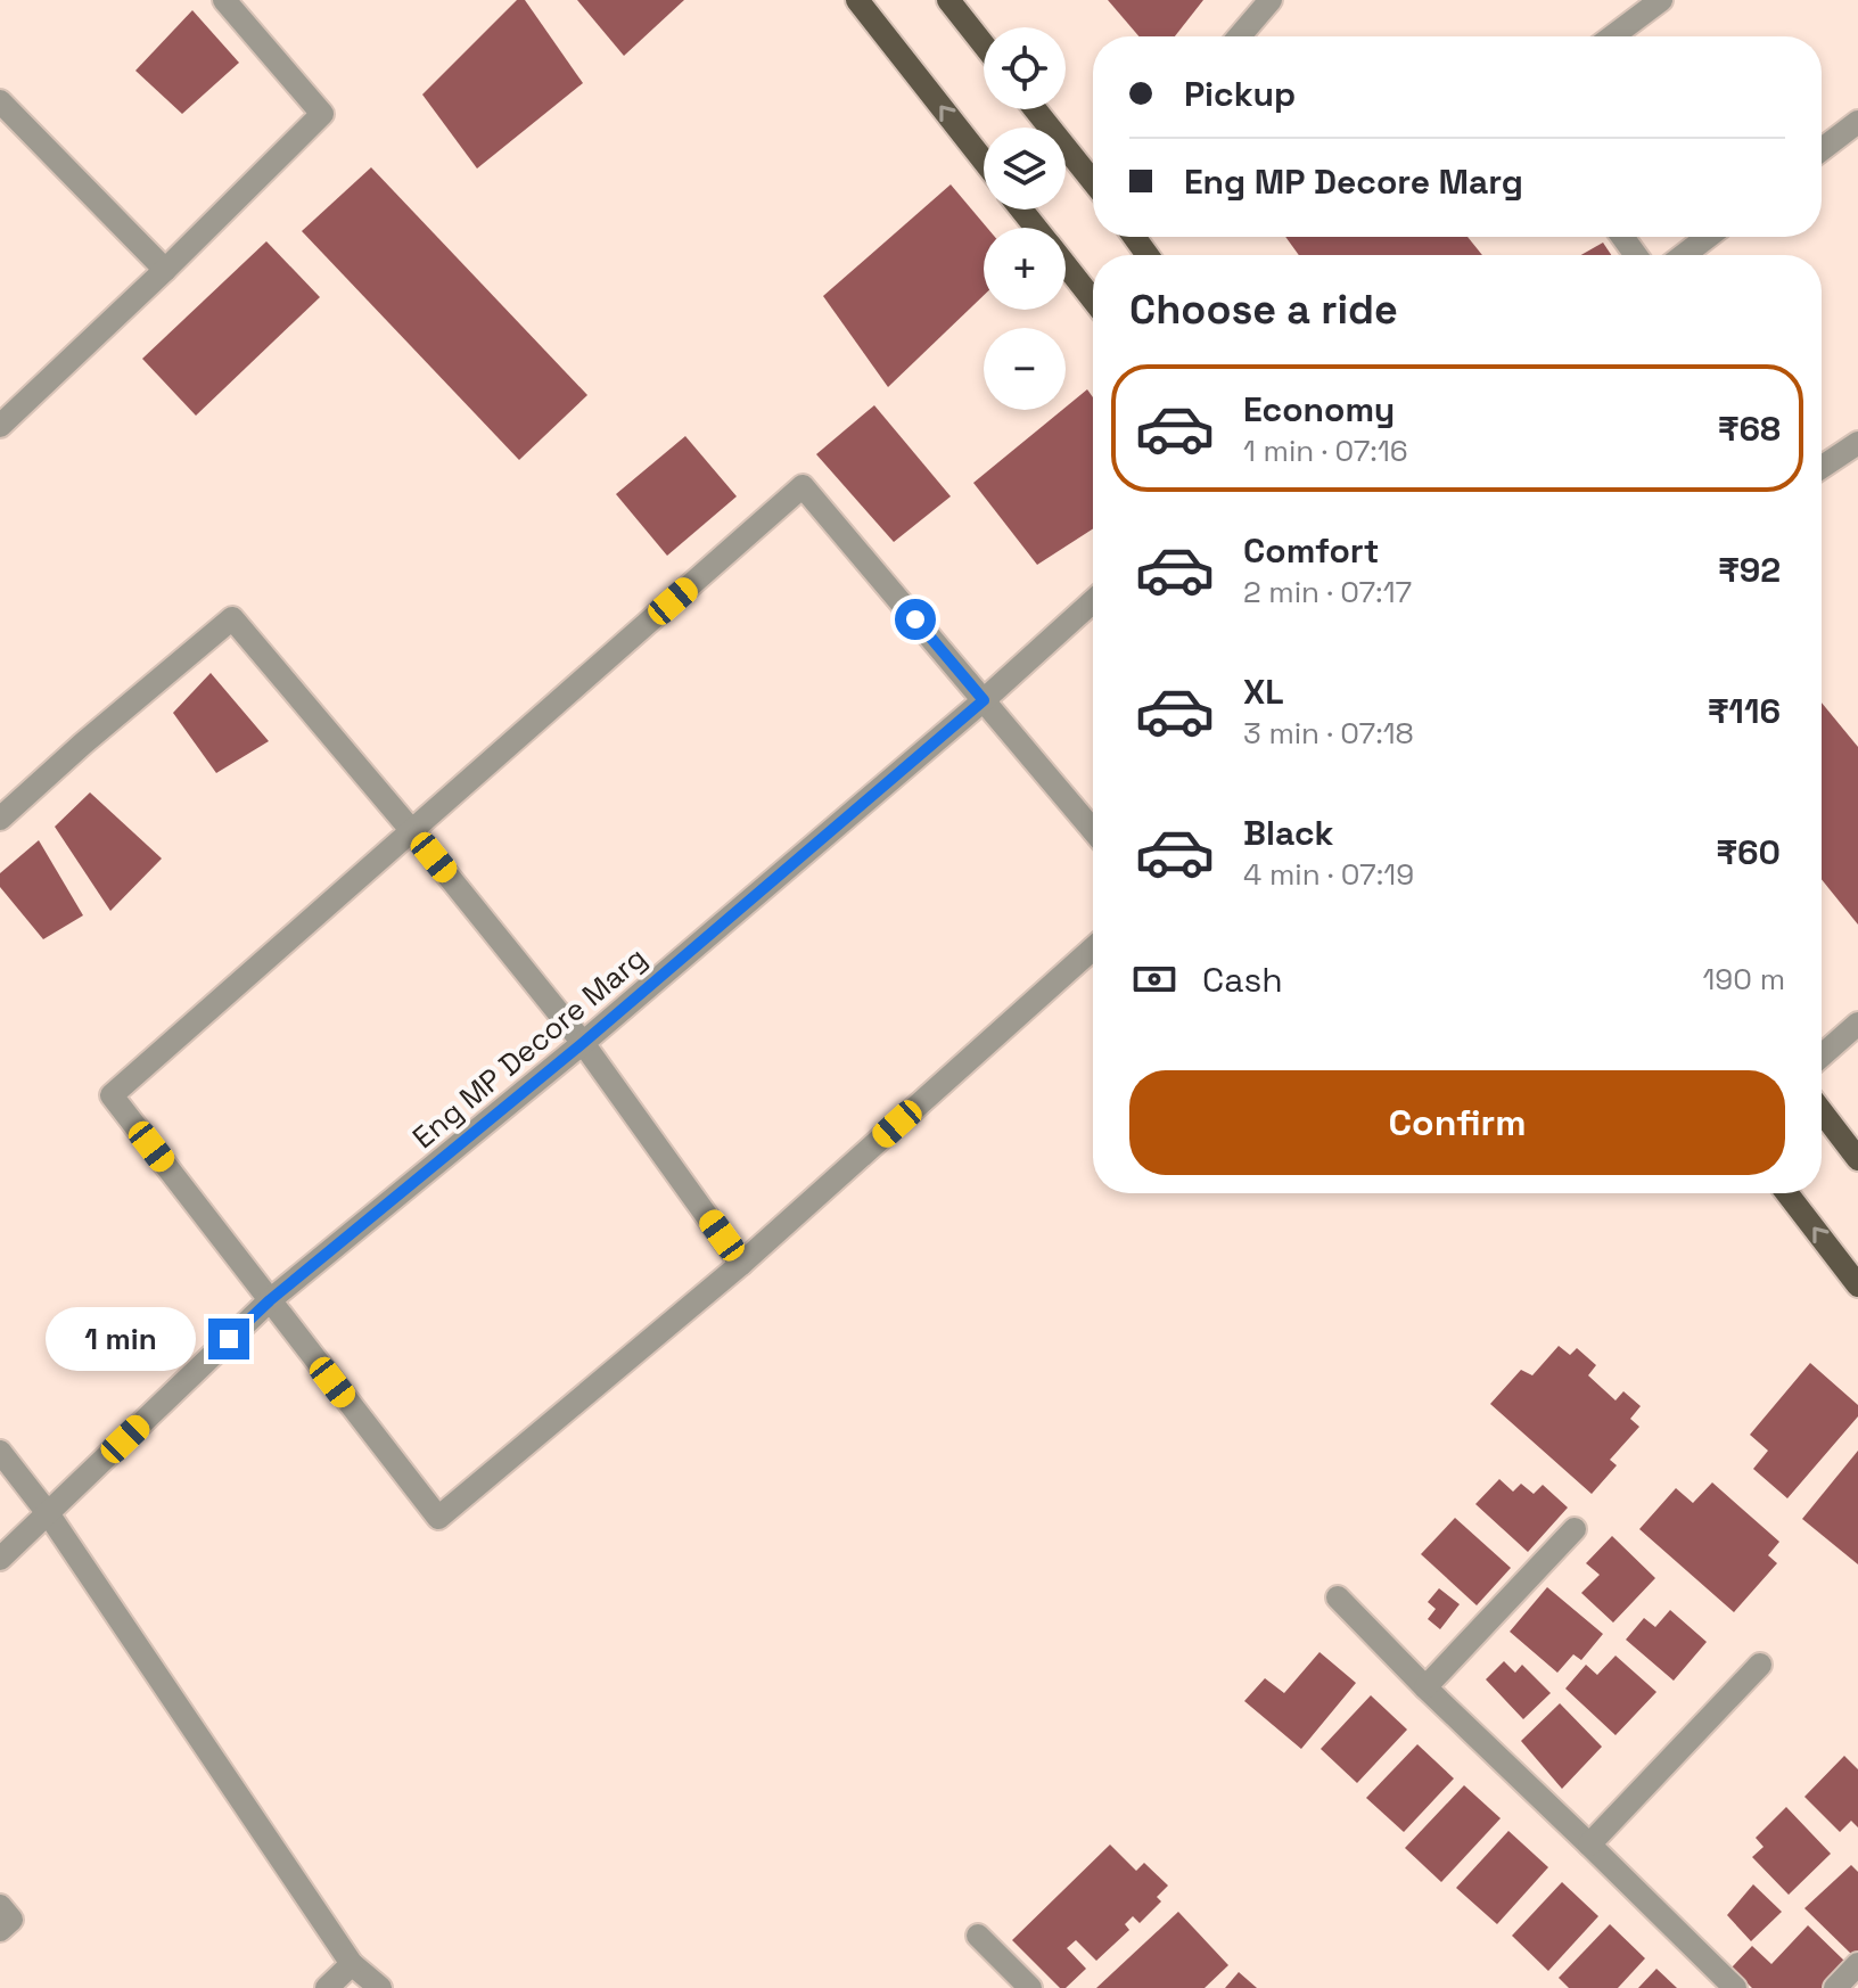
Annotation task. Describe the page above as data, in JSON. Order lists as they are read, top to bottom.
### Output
{
  "streets": {
    "street": ["Eng MP Decore Marg"]
  },
  "page": {
    "map_buttons": ["+", "−"],
    "banner": ["Pickup", "Eng MP Decore Marg"],
    "heading": "Choose a ride",
    "list": [
      {
        "name": "Economy",
        "note": "1 min · 07:16",
        "value": "₹68"
      },
      {
        "name": "Comfort",
        "note": "2 min · 07:17",
        "value": "₹92"
      },
      {
        "name": "XL",
        "note": "3 min · 07:18",
        "value": "₹116"
      },
      {
        "name": "Black",
        "note": "4 min · 07:19",
        "value": "₹60"
      }
    ],
    "pay": ["Cash", "190 m"],
    "buttons": "Confirm",
    "bubble": "1 min"
  }
}
